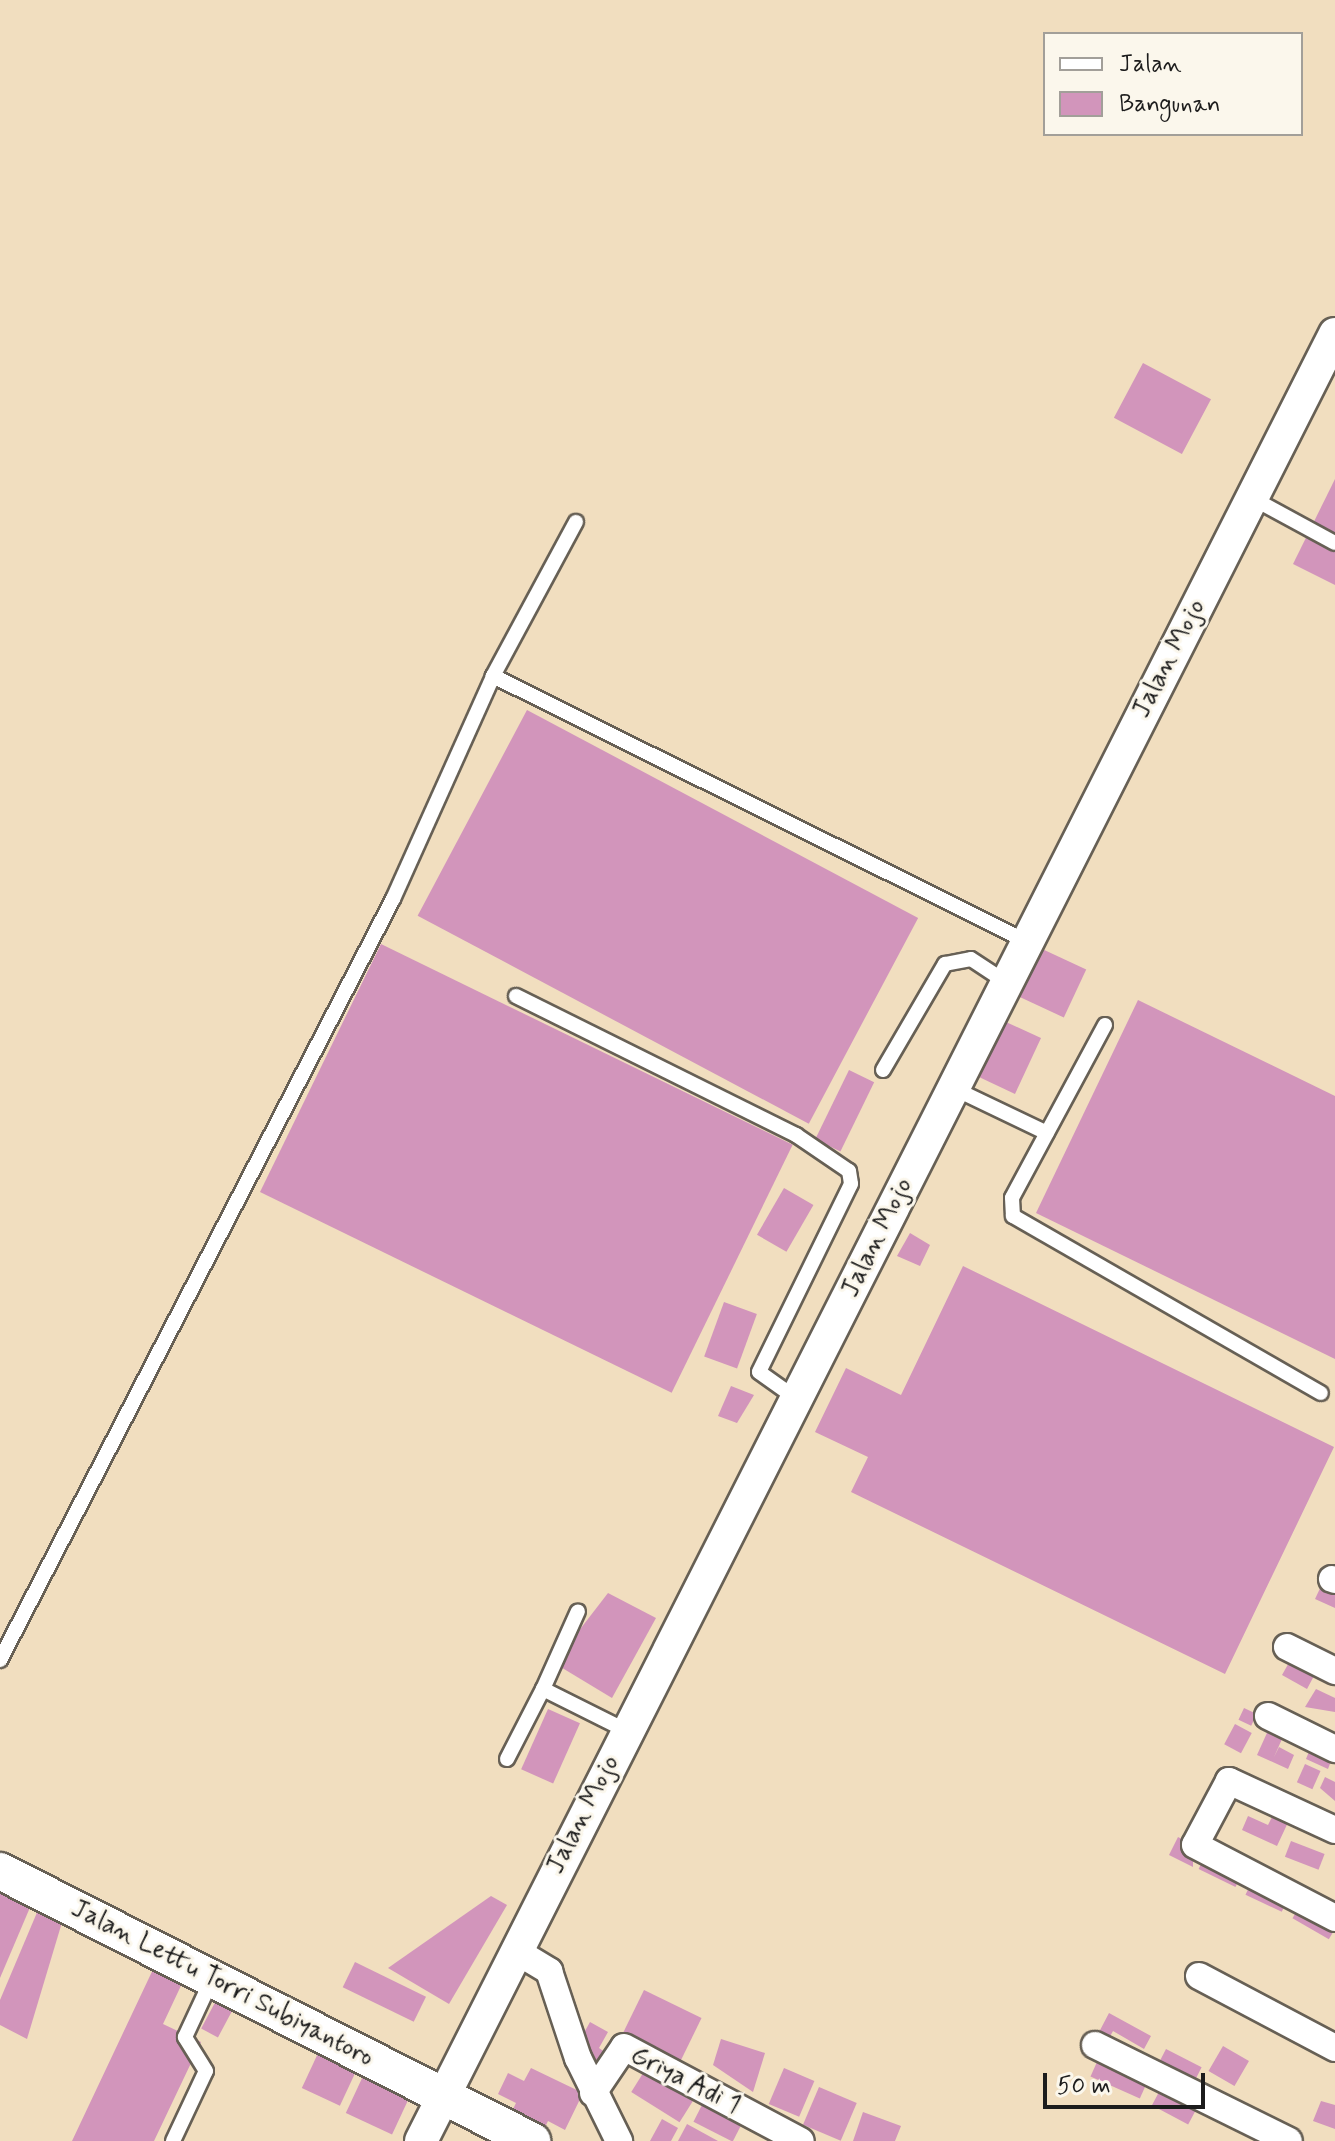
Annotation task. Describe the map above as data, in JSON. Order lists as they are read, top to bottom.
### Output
{
  "streets": {
    "main road": ["Jalan Lettu Torri Subiyantoro"],
    "street": ["Jalan Mojo", "Griya Adi 1"]
  },
  "crossings": [
    ["Jalan Mojo", "Jalan Lettu Torri Subiyantoro"]
  ],
  "legend": ["Jalan", "Bangunan"],
  "scale_bar": "50 m"
}
